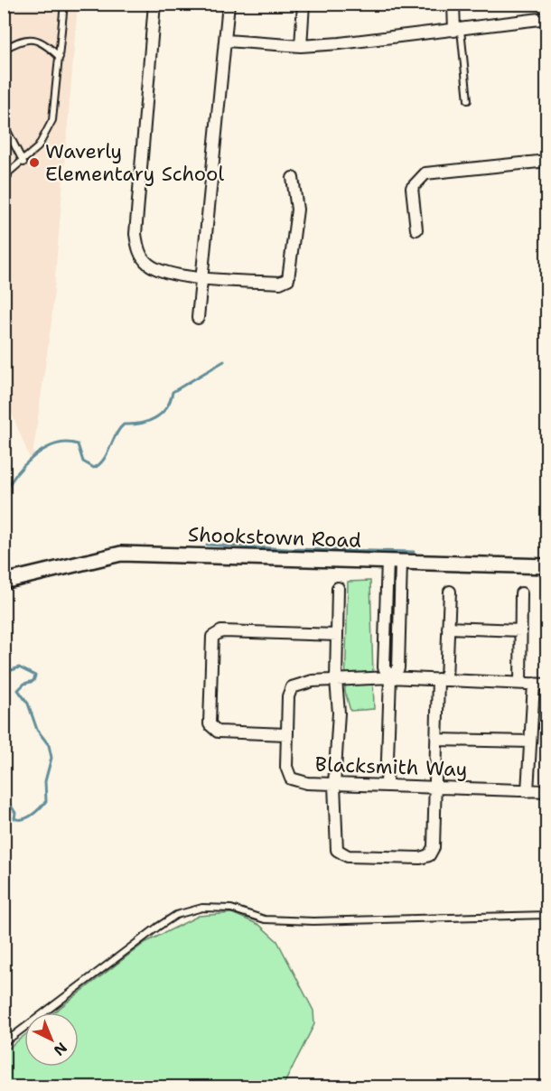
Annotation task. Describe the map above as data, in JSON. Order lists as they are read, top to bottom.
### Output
{
  "streets": {
    "street": ["Shookstown Road", "Blacksmith Way"]
  },
  "places": ["Waverly Elementary School"],
  "north": "bottom right"
}
